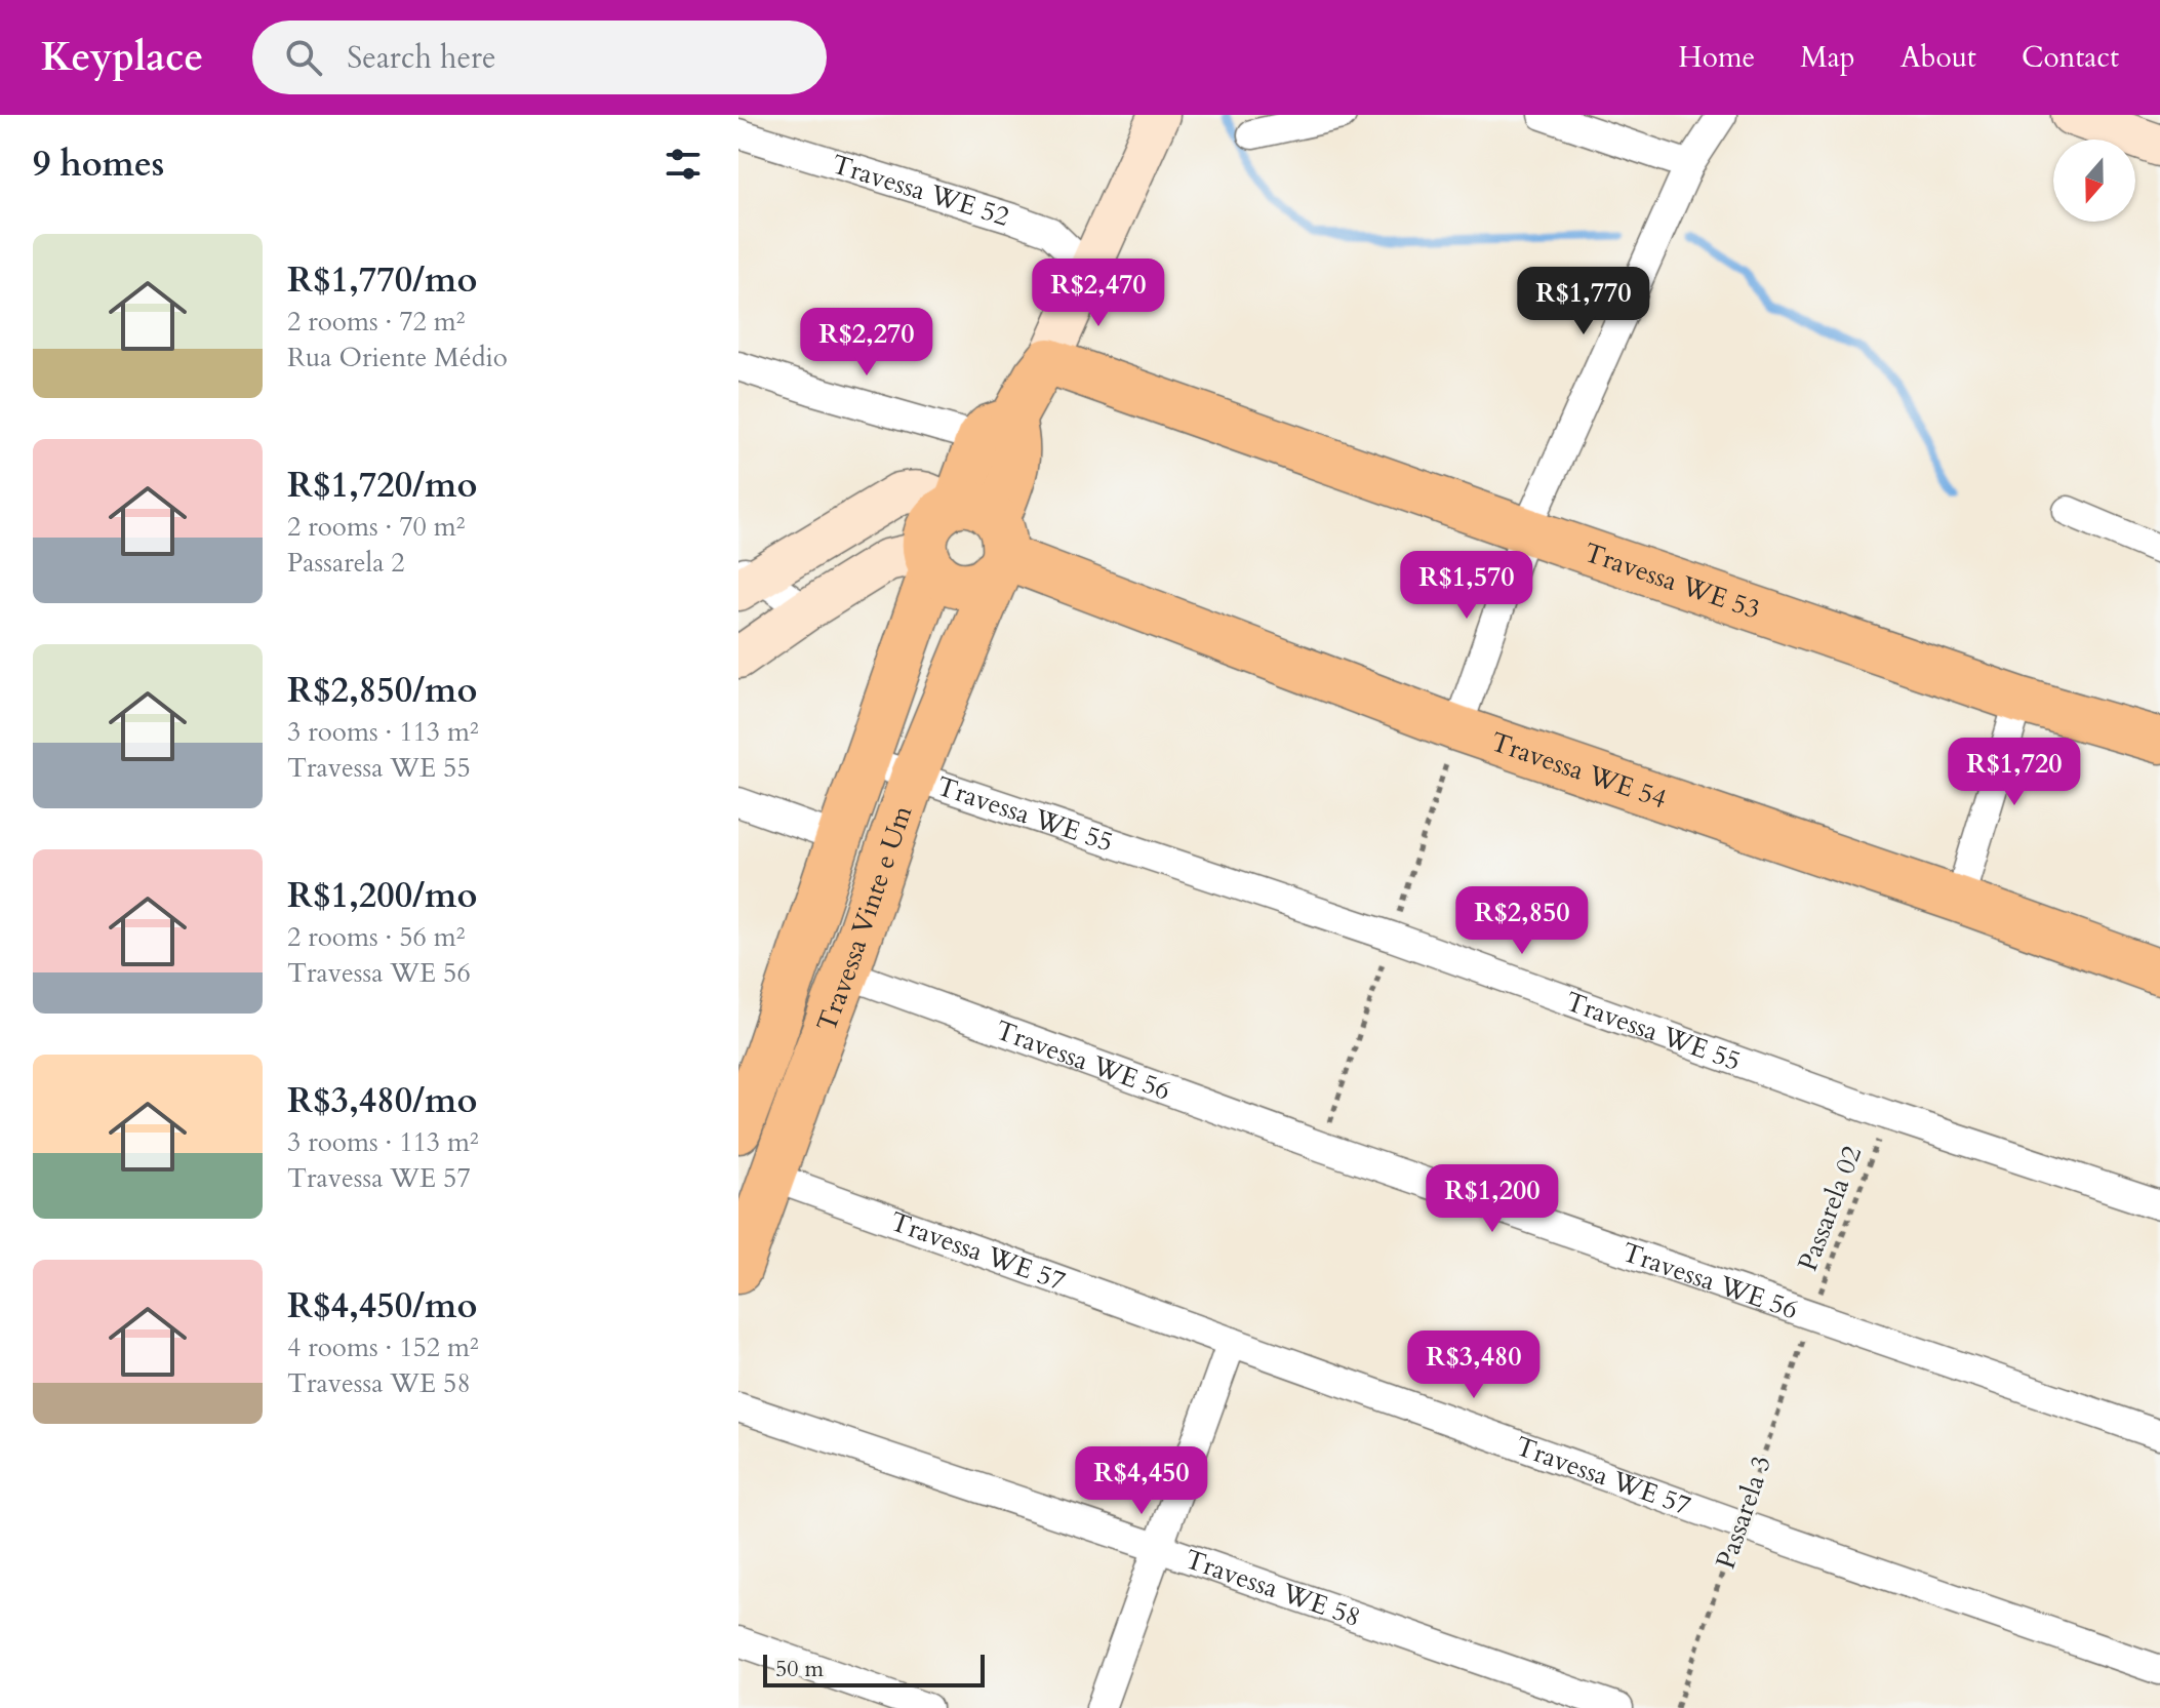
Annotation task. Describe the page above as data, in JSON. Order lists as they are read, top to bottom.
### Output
{
  "streets": {
    "main road": ["Travessa WE 53", "Travessa WE 54", "Travessa Vinte e Um"],
    "street": [
      "Travessa WE 52",
      "Travessa WE 55",
      "Travessa WE 56",
      "Travessa WE 57",
      "Travessa WE 58"
    ],
    "path": ["Passarela 02", "Passarela 3"]
  },
  "crossings": [
    ["Travessa WE 54", "Travessa Vinte e Um"],
    ["Travessa WE 55", "Travessa Vinte e Um"],
    ["Travessa WE 55", "Passarela 02"],
    ["Travessa Vinte e Um", "Travessa WE 56"],
    ["Travessa Vinte e Um", "Travessa WE 57"],
    ["Travessa WE 56", "Passarela 02"],
    ["Travessa WE 56", "Passarela 3"],
    ["Passarela 02", "Passarela 3"],
    ["Travessa WE 57", "Passarela 3"]
  ],
  "scale_bar": "50 m",
  "north": "bottom",
  "page": {
    "header": "Keyplace",
    "search": "Search here",
    "nav": [
      "Home",
      "Map",
      "About",
      "Contact"
    ],
    "heading": "9 homes",
    "list": [
      {
        "name": "R$1,770/mo",
        "note": "2 rooms · 72 m² · Rua Oriente Médio"
      },
      {
        "name": "R$1,720/mo",
        "note": "2 rooms · 70 m² · Passarela 2"
      },
      {
        "name": "R$2,850/mo",
        "note": "3 rooms · 113 m² · Travessa WE 55"
      },
      {
        "name": "R$1,200/mo",
        "note": "2 rooms · 56 m² · Travessa WE 56"
      },
      {
        "name": "R$3,480/mo",
        "note": "3 rooms · 113 m² · Travessa WE 57"
      },
      {
        "name": "R$4,450/mo",
        "note": "4 rooms · 152 m² · Travessa WE 58"
      }
    ],
    "price": [
      "R$2,470",
      "R$1,770",
      "R$2,270",
      "R$1,570",
      "R$1,720",
      "R$2,850",
      "R$1,200",
      "R$3,480",
      "R$4,450"
    ],
    "scale": "50 m"
  }
}
